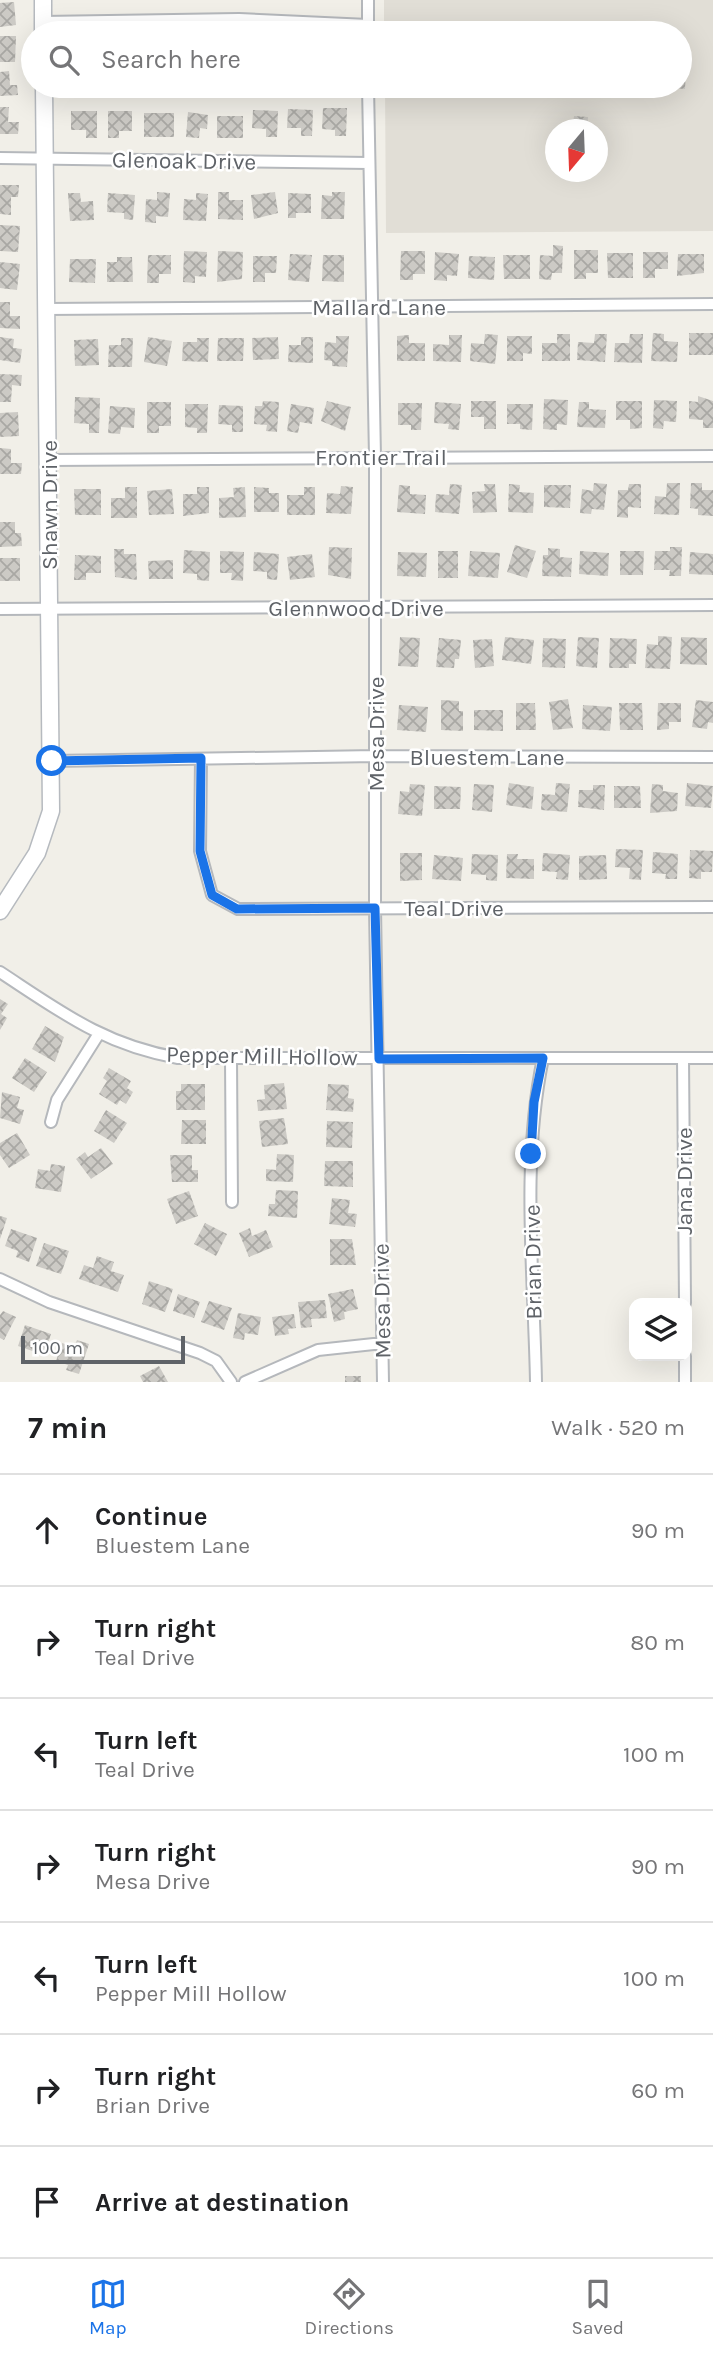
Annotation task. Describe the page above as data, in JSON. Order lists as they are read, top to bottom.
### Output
{
  "streets": {
    "street": [
      "Glenoak Drive",
      "Mallard Lane",
      "Frontier Trail",
      "Shawn Drive",
      "Glennwood Drive",
      "Mesa Drive",
      "Bluestem Lane",
      "Teal Drive",
      "Pepper Mill Hollow",
      "Jana Drive",
      "Brian Drive"
    ]
  },
  "crossings": [
    ["Glenoak Drive", "Shawn Drive"],
    ["Glenoak Drive", "Mesa Drive"],
    ["Mallard Lane", "Shawn Drive"],
    ["Mallard Lane", "Mesa Drive"],
    ["Frontier Trail", "Shawn Drive"],
    ["Frontier Trail", "Mesa Drive"],
    ["Shawn Drive", "Glennwood Drive"],
    ["Shawn Drive", "Bluestem Lane"],
    ["Glennwood Drive", "Mesa Drive"],
    ["Mesa Drive", "Bluestem Lane"],
    ["Mesa Drive", "Teal Drive"],
    ["Mesa Drive", "Pepper Mill Hollow"],
    ["Bluestem Lane", "Teal Drive"],
    ["Pepper Mill Hollow", "Jana Drive"],
    ["Pepper Mill Hollow", "Brian Drive"]
  ],
  "scale_bar": "100 m",
  "north": "bottom",
  "page": {
    "search": "Search here",
    "scale": "100 m",
    "heading": ["7 min", "Walk · 520 m"],
    "list": [
      ["Continue", "Bluestem Lane", "90 m"],
      ["Turn right", "Teal Drive", "80 m"],
      ["Turn left", "Teal Drive", "100 m"],
      ["Turn right", "Mesa Drive", "90 m"],
      ["Turn left", "Pepper Mill Hollow", "100 m"],
      ["Turn right", "Brian Drive", "60 m"],
      "Arrive at destination"
    ],
    "nav": ["Map", "Directions", "Saved"]
  }
}
